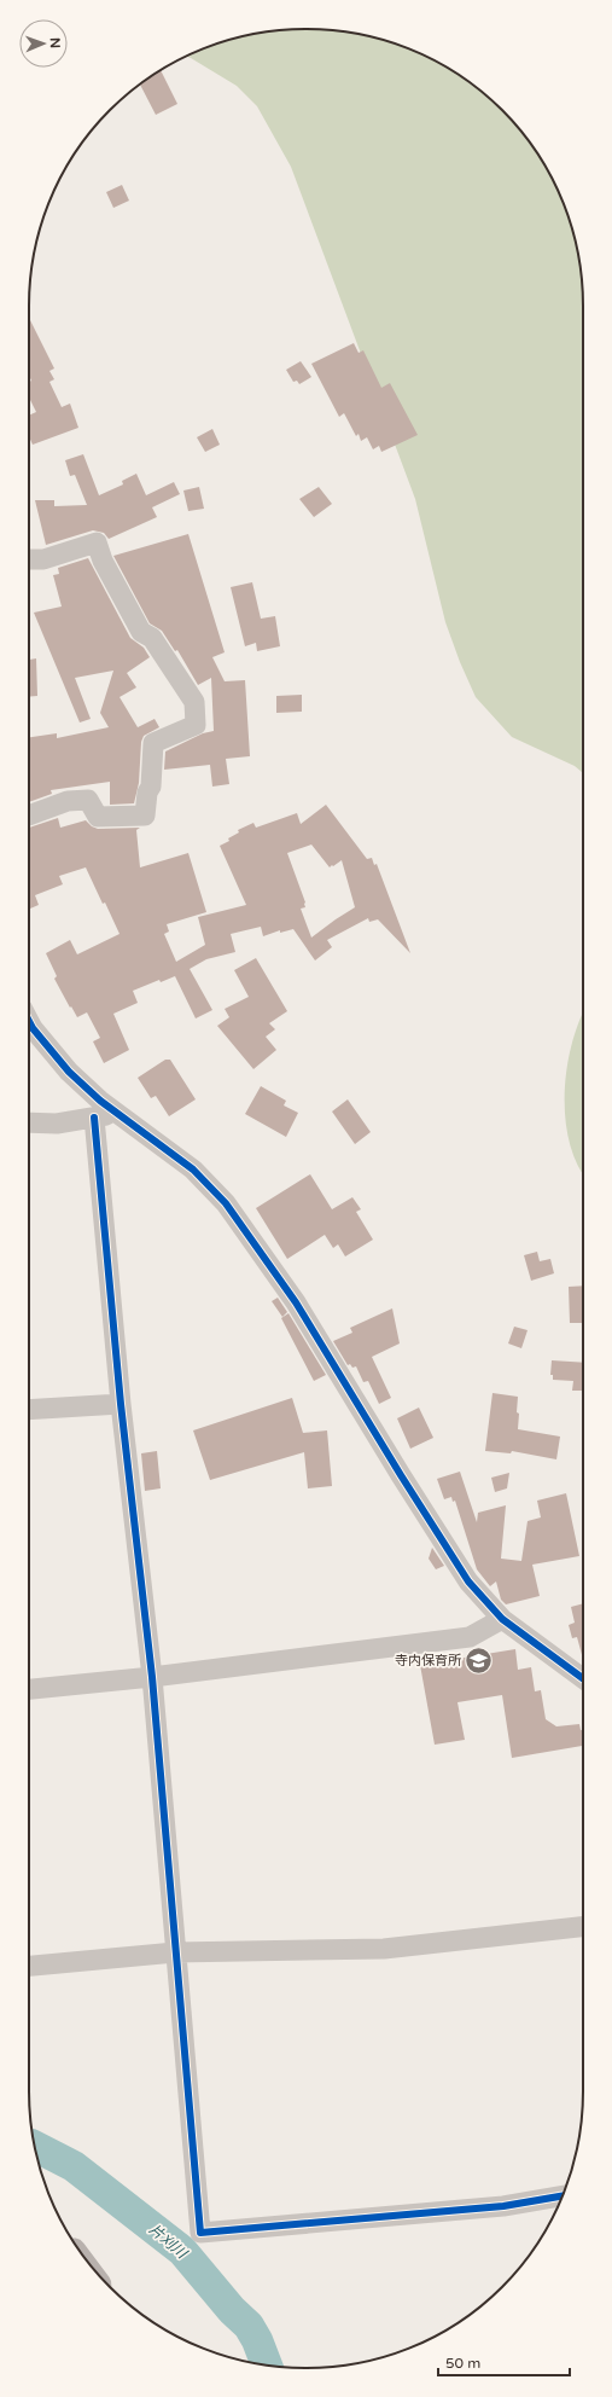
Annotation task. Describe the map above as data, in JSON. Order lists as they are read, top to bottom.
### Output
{
  "water": ["片刈川"],
  "places": {
    "school or university": ["寺内保育所"]
  },
  "scale_bar": "50 m",
  "north": "right"
}
